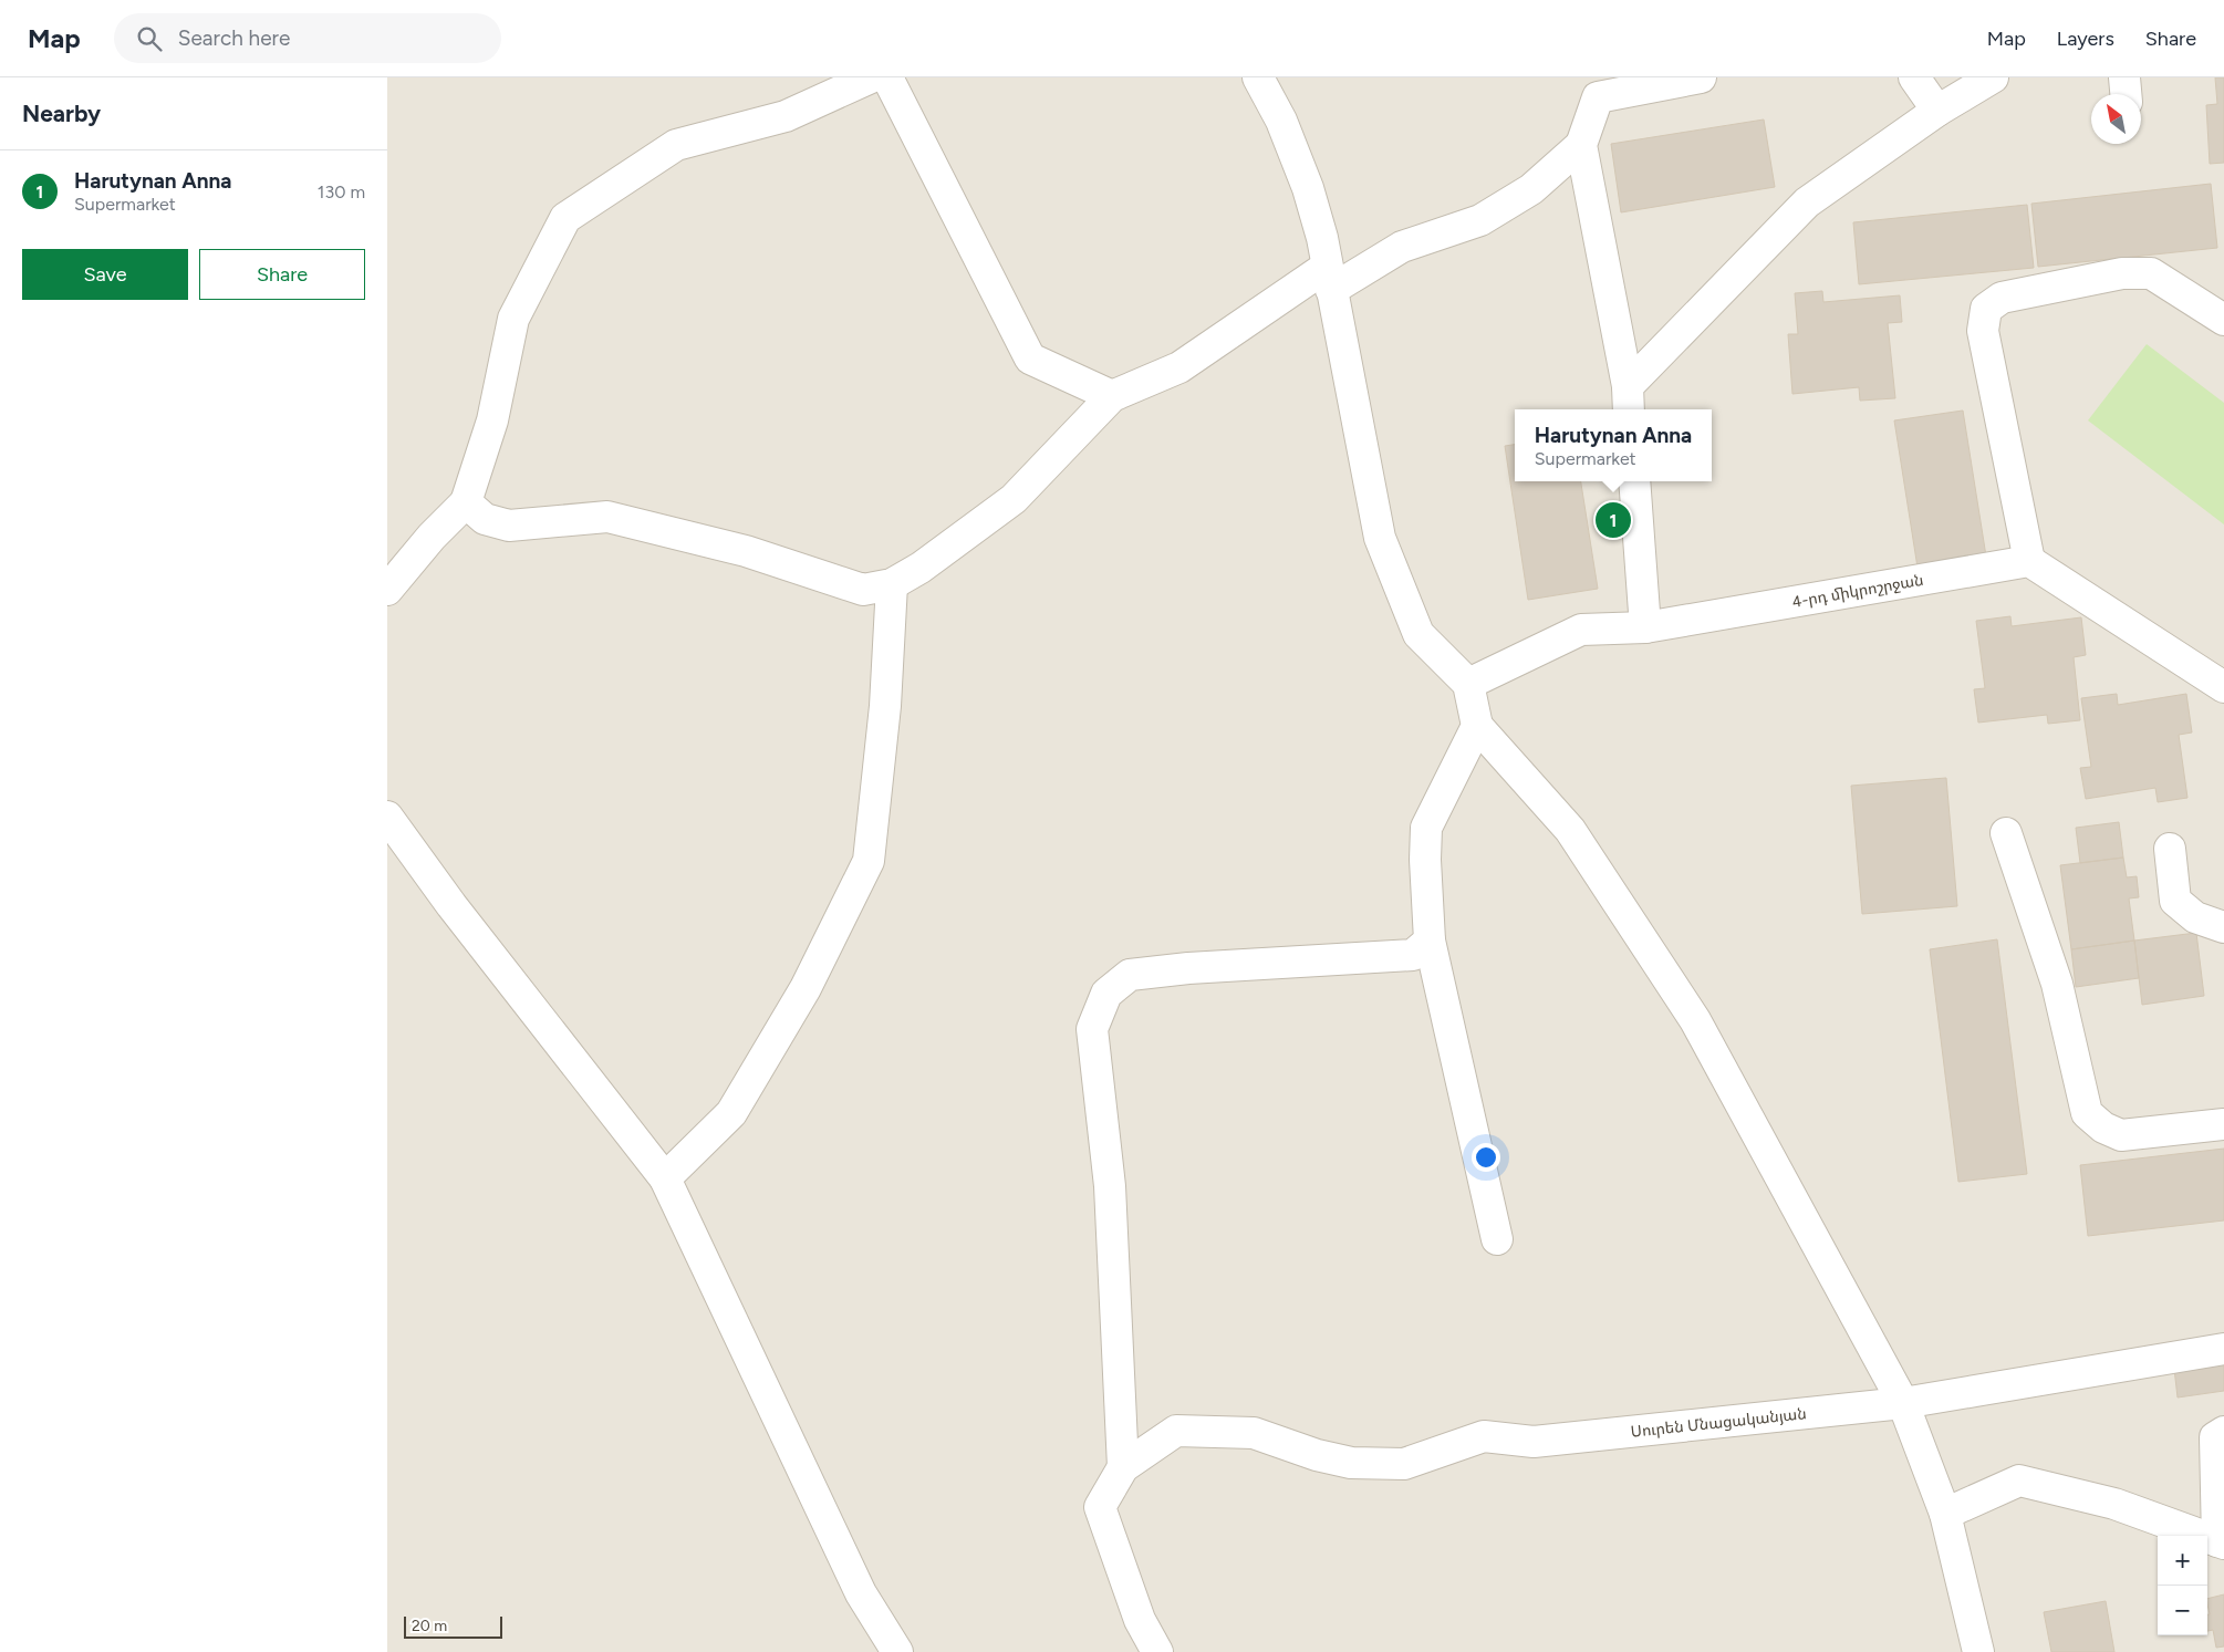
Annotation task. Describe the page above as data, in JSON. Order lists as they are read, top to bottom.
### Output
{
  "streets": {
    "street": ["4-րդ միկրոշրջան", "Սուրեն Մնացականյան"]
  },
  "scale_bar": "20 m",
  "north": "top left",
  "page": {
    "header": "Map",
    "search": "Search here",
    "nav": ["Map", "Layers", "Share"],
    "heading": "Nearby",
    "list": [
      {
        "mark": "1",
        "name": "Harutynan Anna",
        "note": "Supermarket",
        "value": "130 m"
      }
    ],
    "buttons": ["Save", "Share"],
    "popup": ["Harutynan Anna", "Supermarket"],
    "pins": "1",
    "map_buttons": ["+", "−"],
    "scale": "20 m"
  }
}
